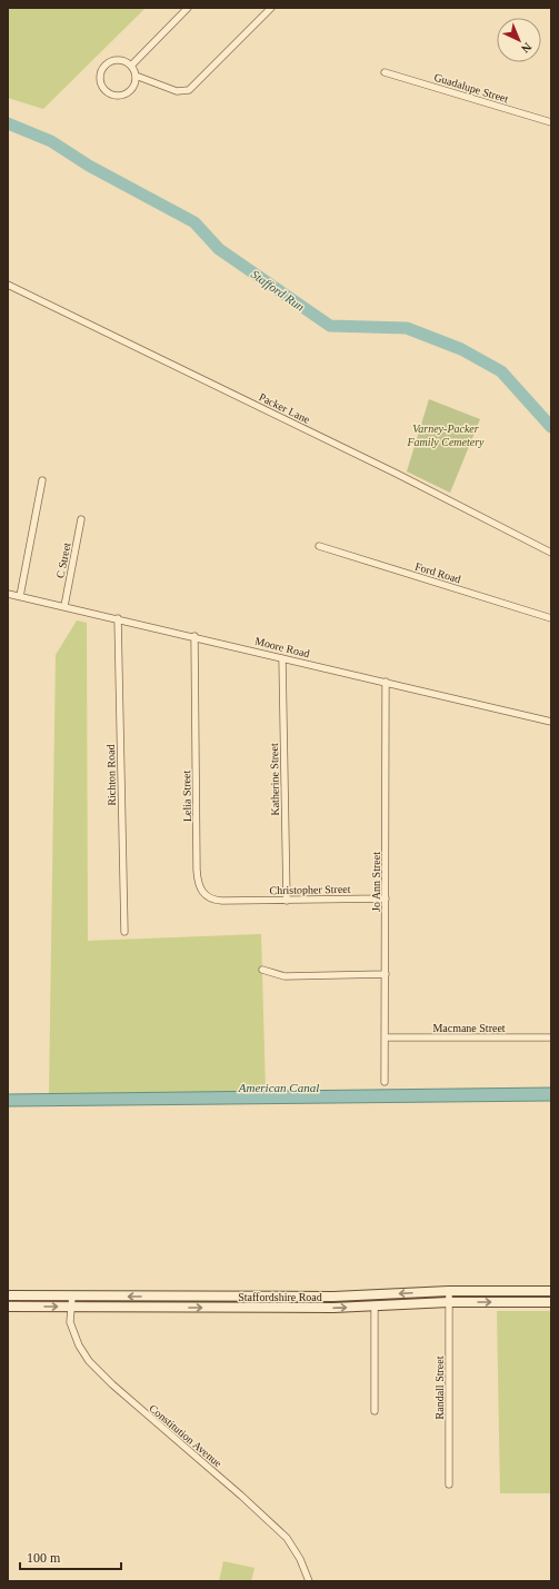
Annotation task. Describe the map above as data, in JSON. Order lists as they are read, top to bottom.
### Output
{
  "streets": {
    "main road": ["Staffordshire Road"],
    "street": [
      "Guadalupe Street",
      "Packer Lane",
      "C Street",
      "Ford Road",
      "Moore Road",
      "Richton Road",
      "Katherine Street",
      "Lelia Street",
      "Jo Ann Street",
      "Christopher Street",
      "Macmane Street",
      "Randall Street",
      "Constitution Avenue"
    ]
  },
  "crossings": [
    ["C Street", "Moore Road"],
    ["Moore Road", "Richton Road"],
    ["Moore Road", "Katherine Street"],
    ["Moore Road", "Lelia Street"],
    ["Moore Road", "Jo Ann Street"],
    ["Katherine Street", "Christopher Street"],
    ["Lelia Street", "Christopher Street"],
    ["Jo Ann Street", "Christopher Street"],
    ["Jo Ann Street", "Macmane Street"],
    ["Staffordshire Road", "Randall Street"],
    ["Staffordshire Road", "Constitution Avenue"]
  ],
  "water": ["Stafford Run", "American Canal"],
  "parks": ["Varney-Packer Family Cemetery"],
  "scale_bar": "100 m",
  "north": "bottom right"
}
